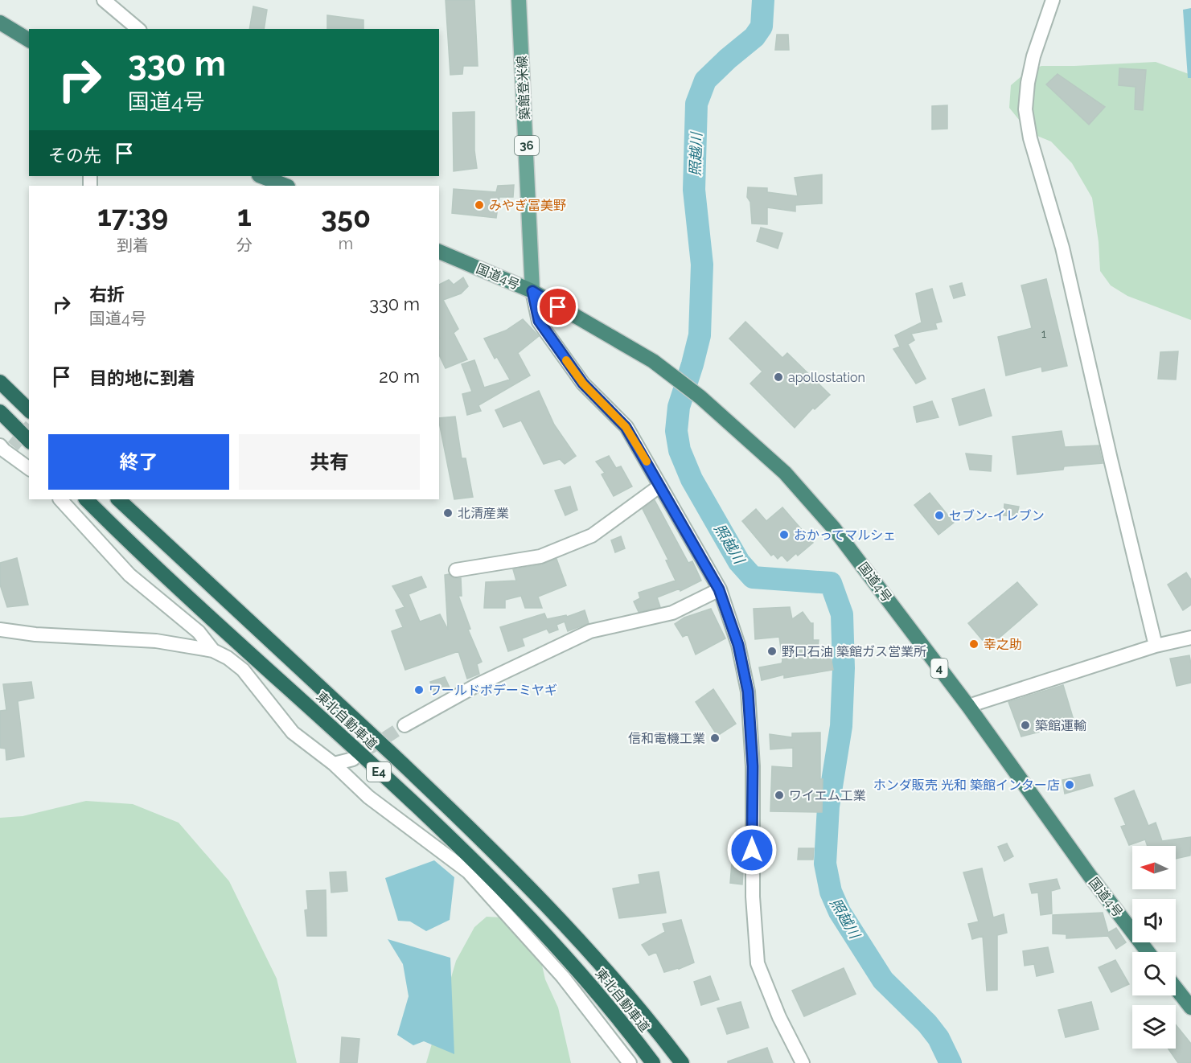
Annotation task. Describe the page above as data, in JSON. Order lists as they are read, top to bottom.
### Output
{
  "streets": {
    "highway": [
      "国道4号",
      "4",
      "東北自動車道",
      "E4"
    ],
    "main road": ["築館登米線", "36"]
  },
  "crossings": [
    ["築館登米線", "国道4号"]
  ],
  "water": ["照越川"],
  "places": [
    "みやぎ冨美野",
    "apollostation",
    "北清産業",
    "セブン-イレブン",
    "おかってマルシェ",
    "幸之助",
    "野口石油 築館ガス営業所",
    "ワールドボデーミヤギ",
    "築館運輸",
    "信和電機工業",
    "ホンダ販売 光和 築館インター店",
    "ワイエム工業"
  ],
  "house_numbers": ["1"],
  "north": "left",
  "page": {
    "turn": ["330 m", "国道4号"],
    "then": "その先",
    "eta": [
      "17:39",
      "到着",
      "1",
      "分",
      "350",
      "m"
    ],
    "list": [
      {
        "name": "右折",
        "note": "国道4号",
        "value": "330 m"
      },
      {
        "name": "目的地に到着",
        "value": "20 m"
      }
    ],
    "buttons": ["終了", "共有"]
  }
}
